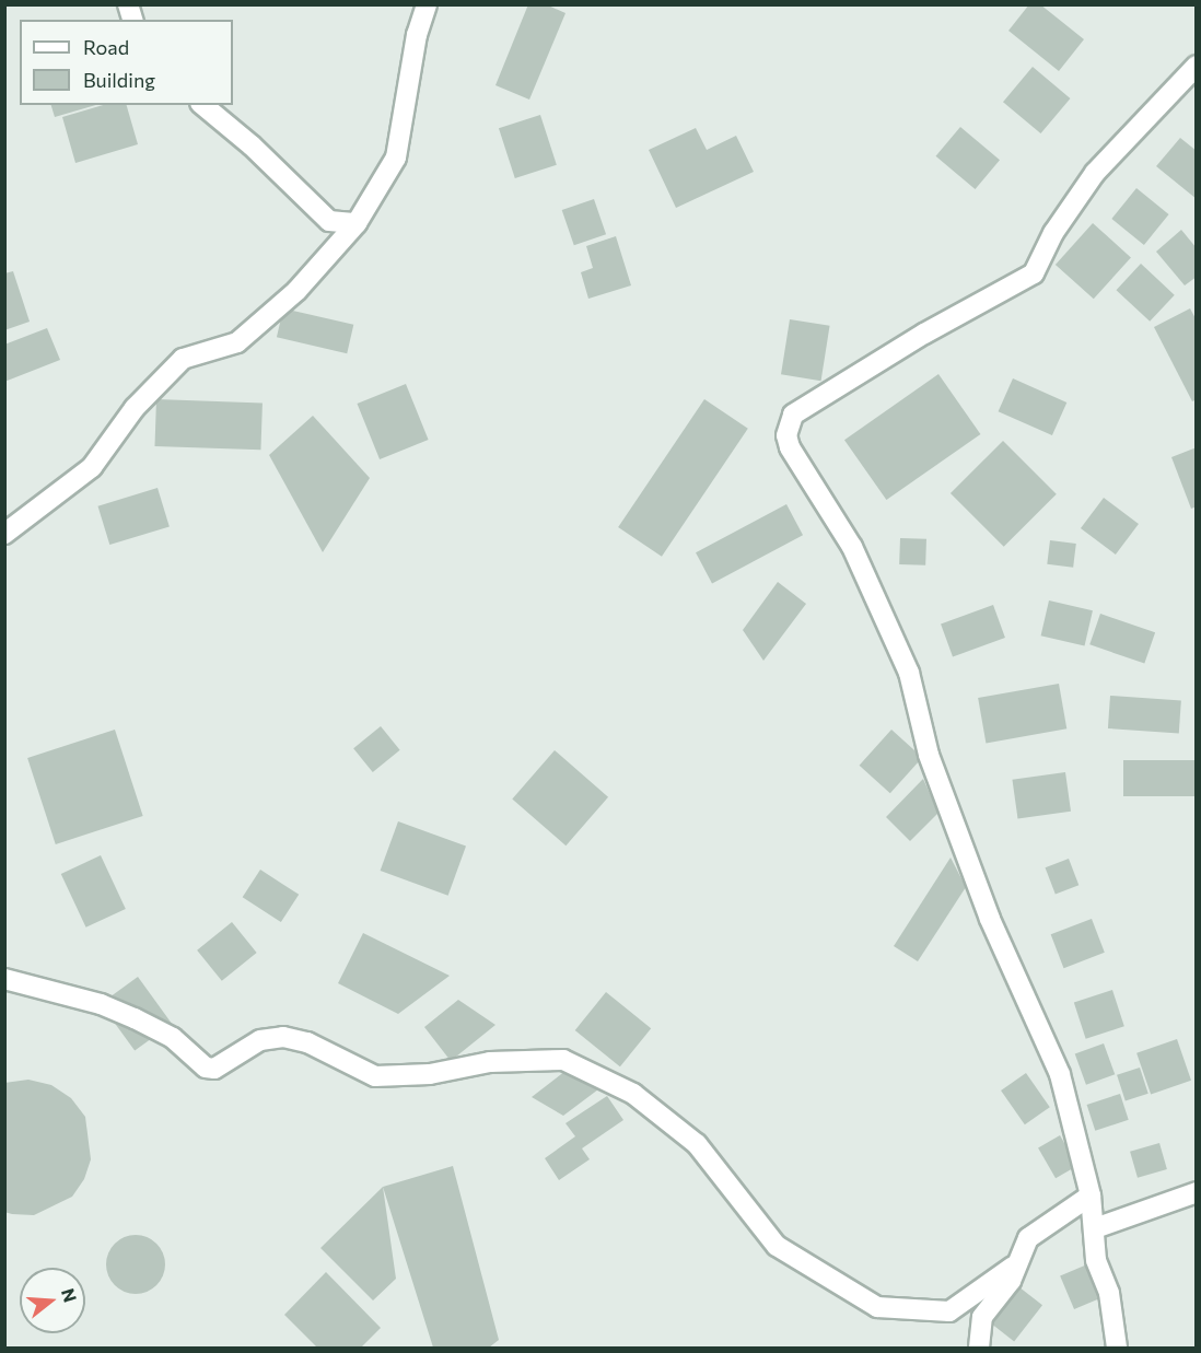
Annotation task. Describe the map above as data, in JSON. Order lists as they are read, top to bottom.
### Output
{
  "legend": ["Road", "Building"],
  "north": "right"
}
